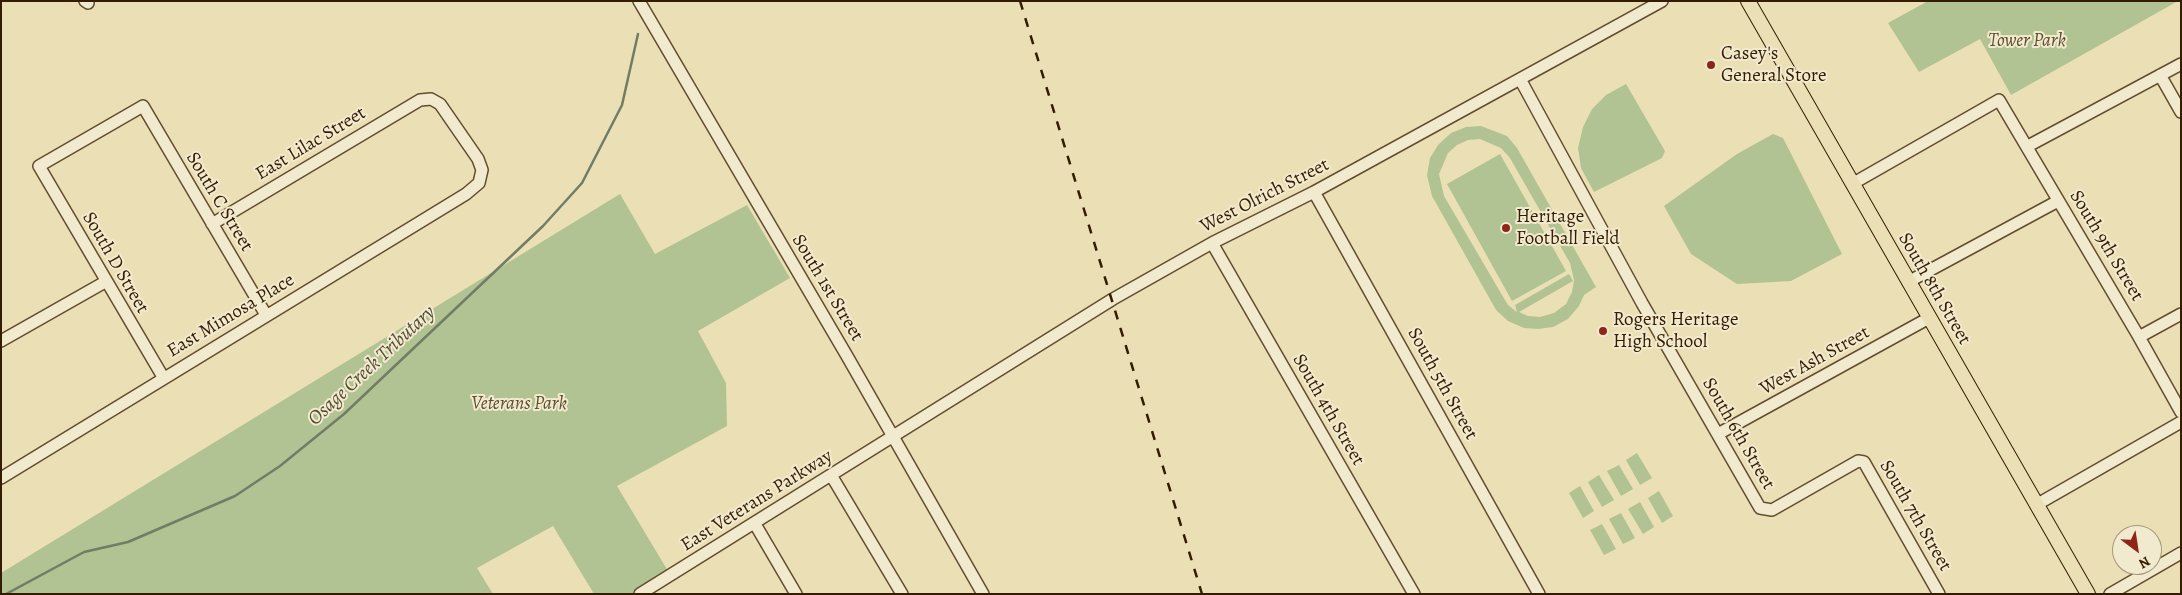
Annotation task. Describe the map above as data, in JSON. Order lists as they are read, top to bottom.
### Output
{
  "streets": {
    "main road": ["South 8th Street"],
    "street": [
      "East Lilac Street",
      "West Olrich Street",
      "South C Street",
      "South 9th Street",
      "South D Street",
      "South 1st Street",
      "East Mimosa Place",
      "West Ash Street",
      "South 5th Street",
      "South 4th Street",
      "South 6th Street",
      "East Veterans Parkway",
      "South 7th Street"
    ]
  },
  "crossings": [
    ["East Lilac Street", "South C Street"],
    ["East Lilac Street", "East Mimosa Place"],
    ["West Olrich Street", "South 1st Street"],
    ["West Olrich Street", "South 5th Street"],
    ["West Olrich Street", "South 4th Street"],
    ["West Olrich Street", "South 6th Street"],
    ["West Olrich Street", "East Veterans Parkway"],
    ["South C Street", "South D Street"],
    ["South C Street", "East Mimosa Place"],
    ["South 9th Street", "South 8th Street"],
    ["South D Street", "East Mimosa Place"],
    ["South 1st Street", "East Veterans Parkway"],
    ["South 8th Street", "West Ash Street"],
    ["West Ash Street", "South 6th Street"],
    ["South 6th Street", "South 7th Street"]
  ],
  "water": ["Osage Creek Tributary"],
  "parks": ["Tower Park", "Veterans Park"],
  "places": ["Casey's General Store", "Heritage Football Field", "Rogers Heritage High School"],
  "north": "bottom right"
}
